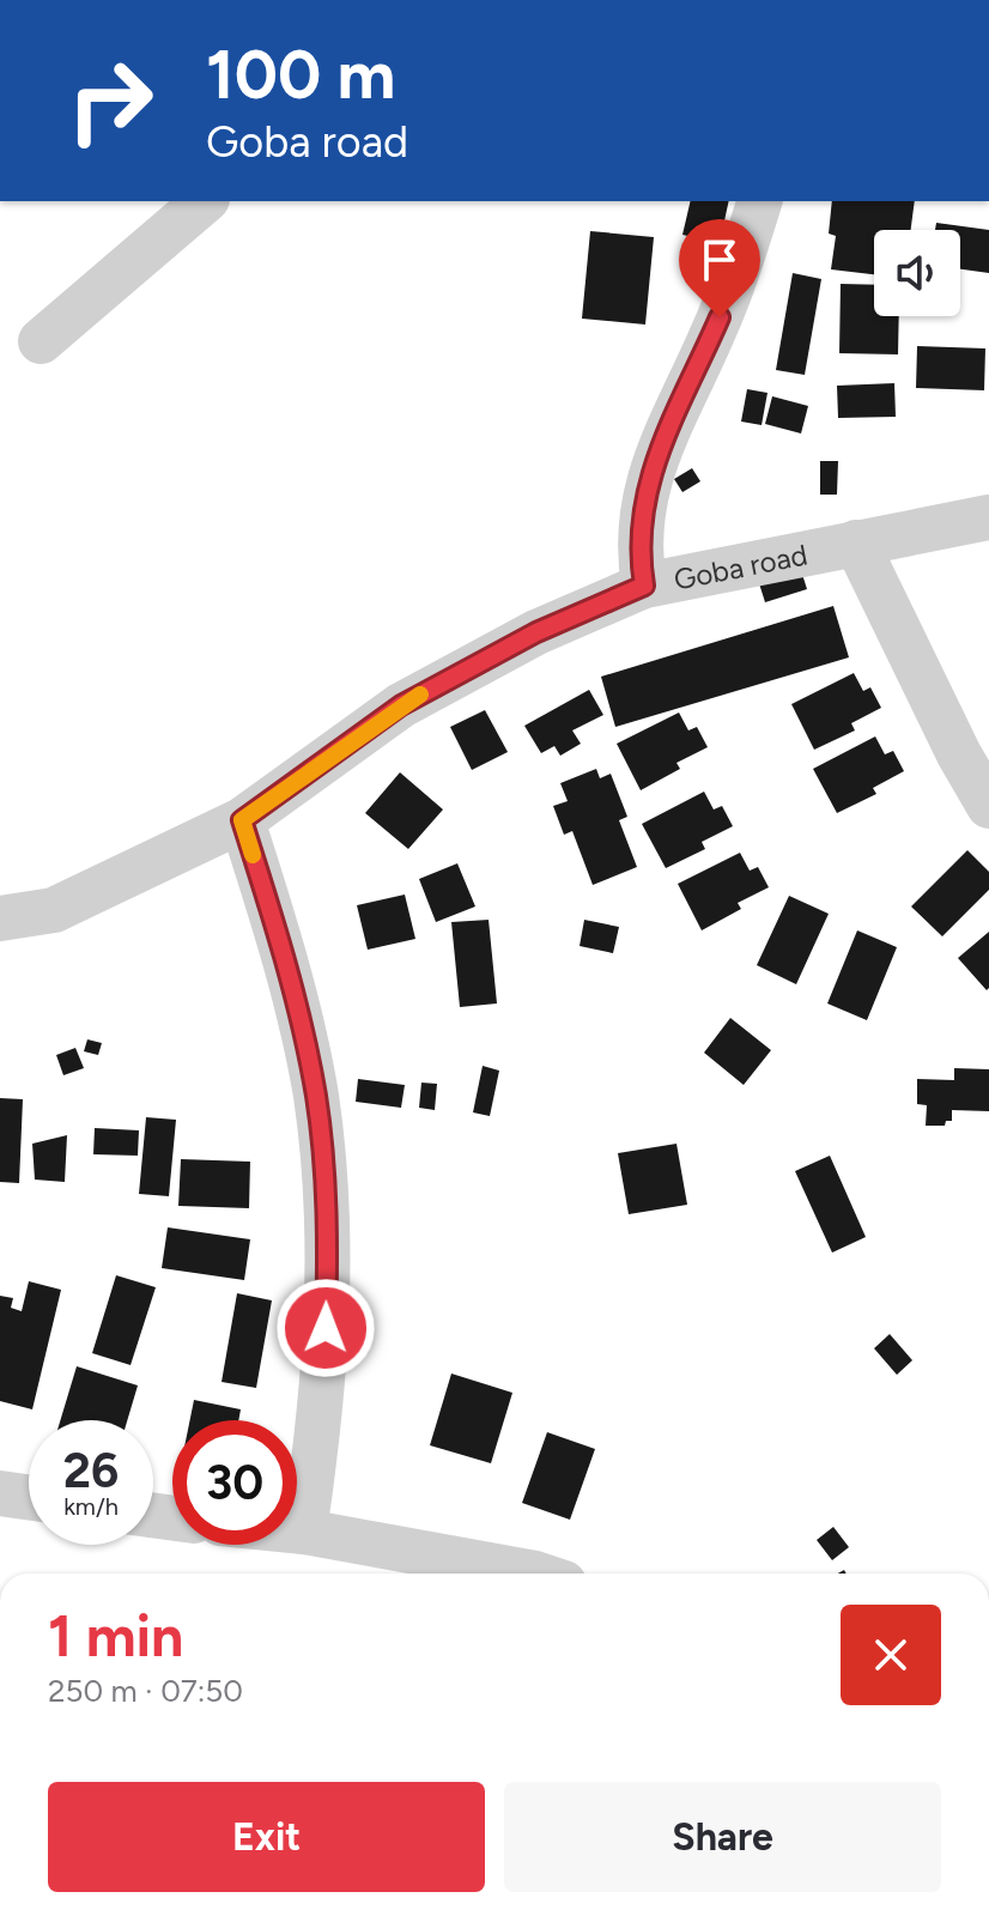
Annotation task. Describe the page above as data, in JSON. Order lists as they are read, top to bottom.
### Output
{
  "streets": {
    "street": ["Goba road"]
  },
  "page": {
    "turn": ["100 m", "Goba road"],
    "speed": "26 km/h",
    "limit": "30",
    "heading": ["1 min", "250 m · 07:50"],
    "buttons": ["Exit", "Share"]
  }
}
